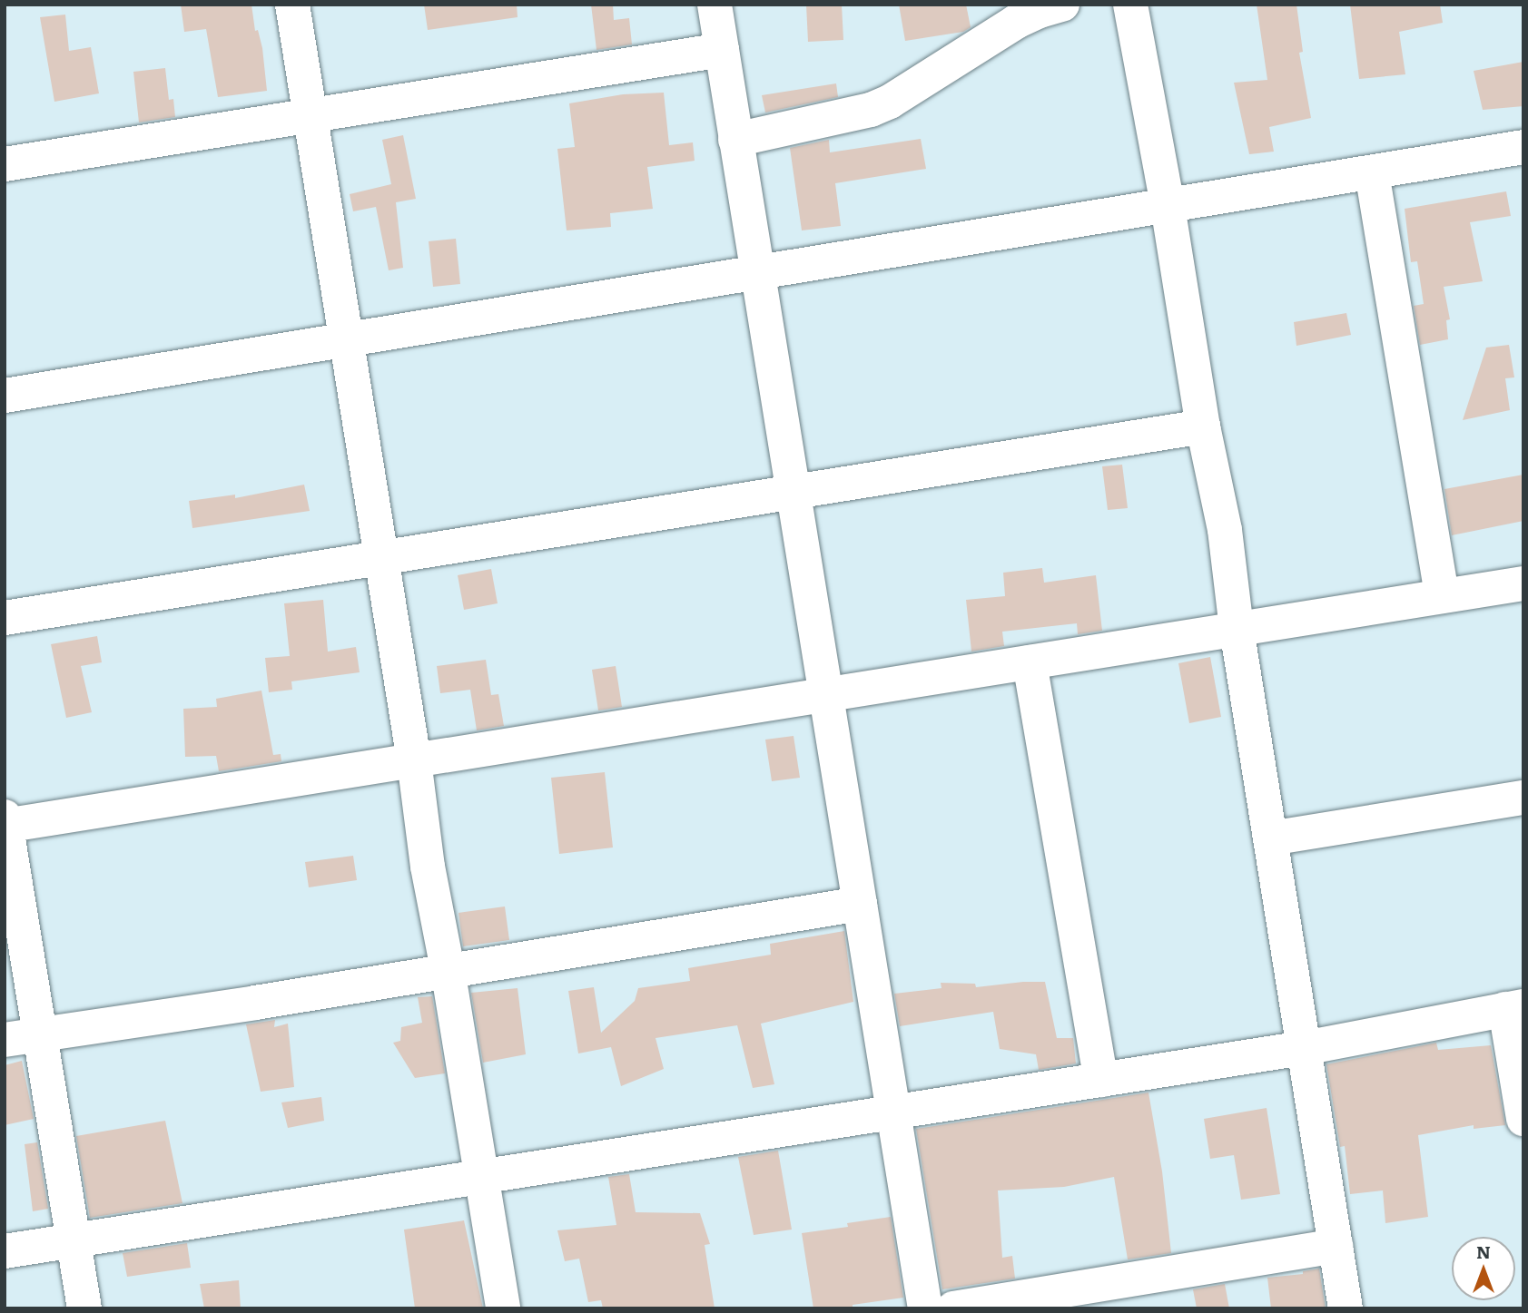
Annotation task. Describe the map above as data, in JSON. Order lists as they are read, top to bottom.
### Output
{
  "north": "top"
}
